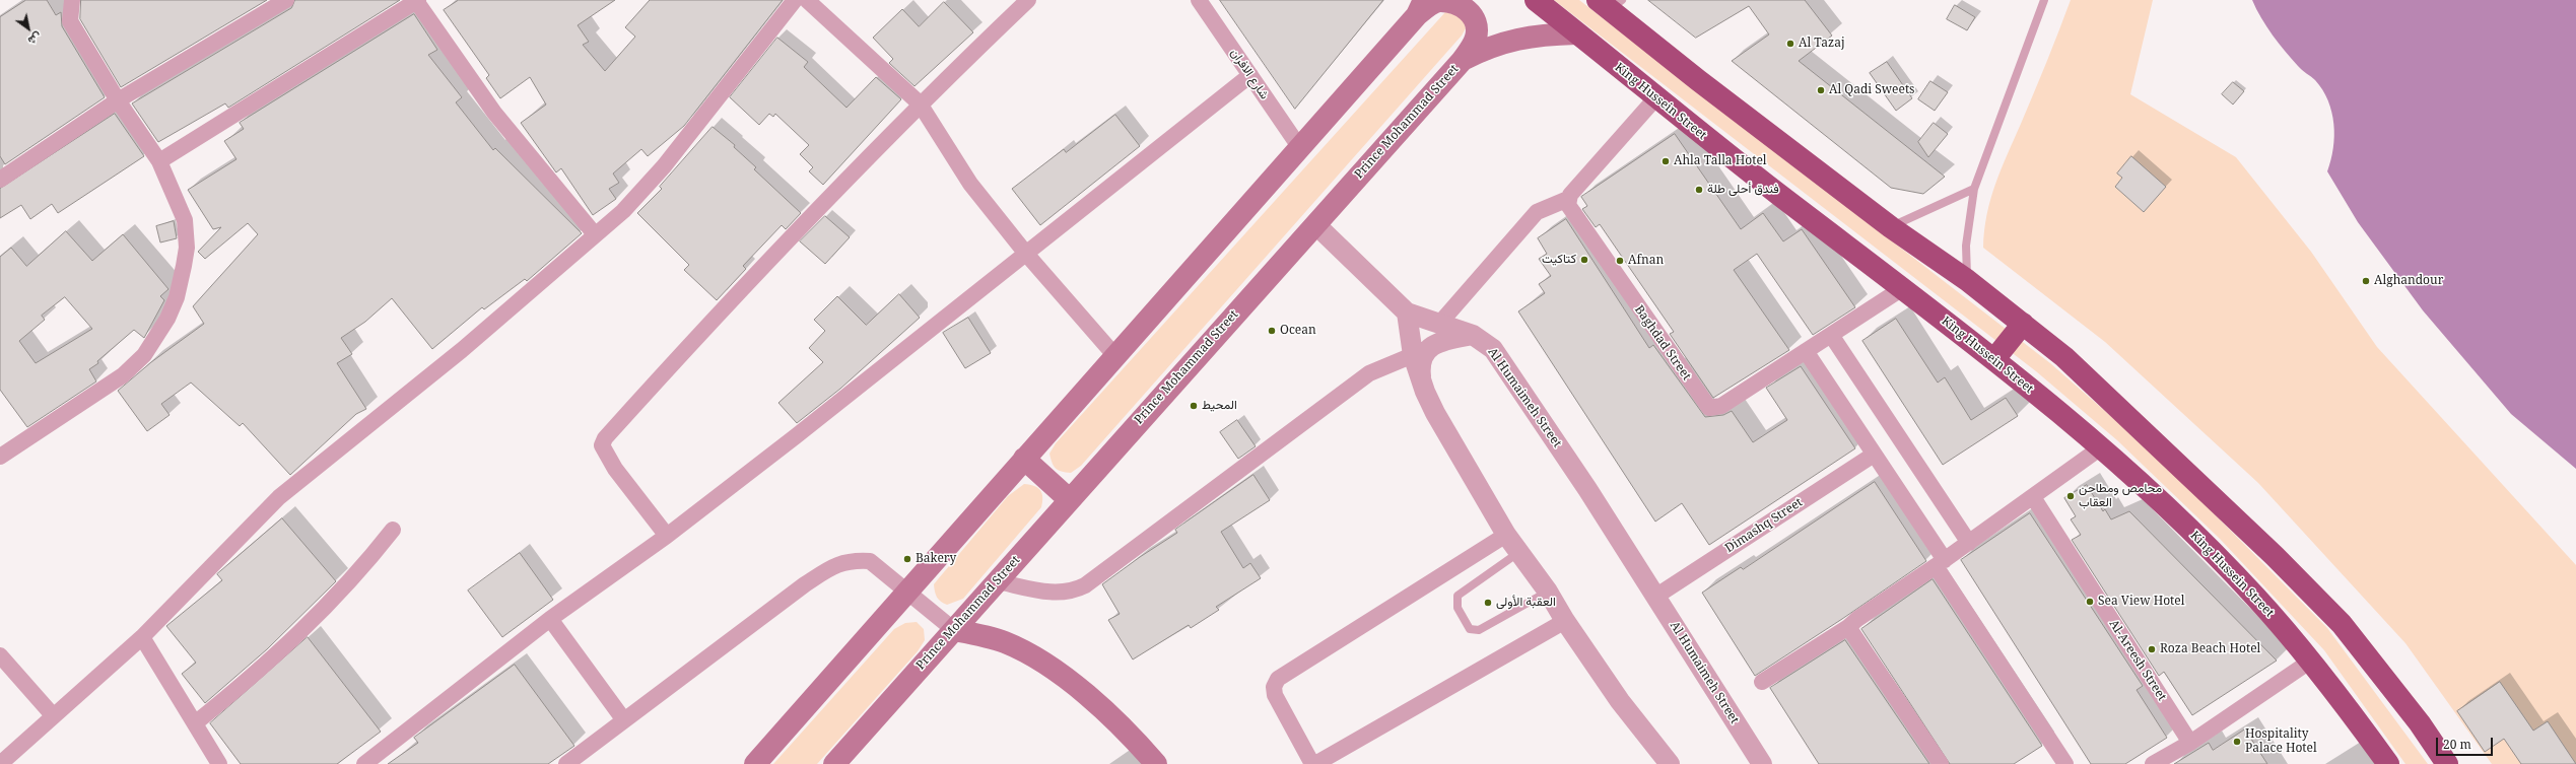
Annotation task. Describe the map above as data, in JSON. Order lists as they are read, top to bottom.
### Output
{
  "streets": {
    "highway": ["King Hussein Street"],
    "main road": ["Prince Mohammad Street"],
    "street": [
      "شارع الافران",
      "Baghdad Street",
      "Al Humaimeh Street",
      "Dimashq Street",
      "Al-Areesh Street"
    ]
  },
  "crossings": [
    ["King Hussein Street", "Prince Mohammad Street"],
    ["King Hussein Street", "Baghdad Street"],
    ["Al Humaimeh Street", "Dimashq Street"]
  ],
  "places": [
    "Al Tazaj",
    "Al Qadi Sweets",
    "Ahla Talla Hotel",
    "فندق أحلى طلة",
    "كتاكيت",
    "Afnan",
    "Alghandour",
    "Ocean",
    "المحيط",
    "محامص ومطاحن العقاب",
    "Bakery",
    "Sea View Hotel",
    "العقبة الأولى",
    "Roza Beach Hotel",
    "Hospitality Palace Hotel"
  ],
  "scale_bar": "20 m",
  "north": "bottom right"
}
